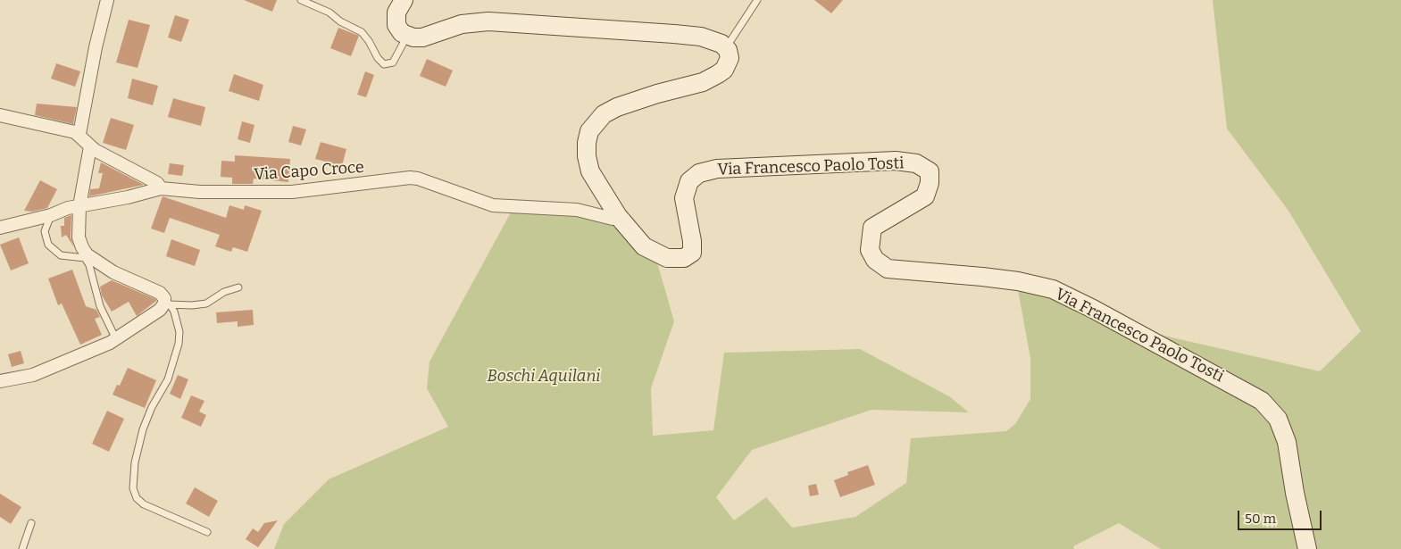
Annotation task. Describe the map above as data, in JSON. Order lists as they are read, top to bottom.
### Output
{
  "streets": {
    "main road": ["Via Francesco Paolo Tosti"],
    "street": ["Via Capo Croce"]
  },
  "crossings": [
    ["Via Francesco Paolo Tosti", "Via Capo Croce"]
  ],
  "parks": ["Boschi Aquilani"],
  "scale_bar": "50 m"
}
